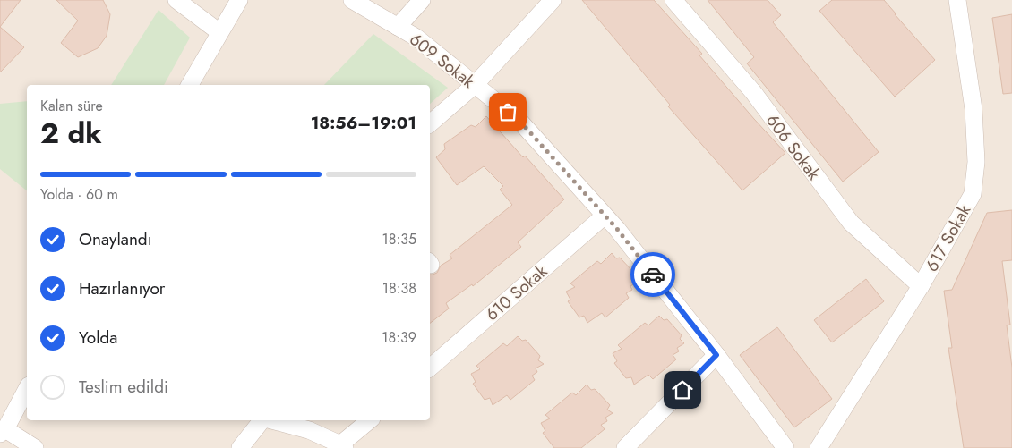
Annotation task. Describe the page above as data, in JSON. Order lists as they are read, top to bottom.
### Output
{
  "streets": {
    "street": [
      "609 Sokak",
      "606 Sokak",
      "617 Sokak",
      "610 Sokak"
    ]
  },
  "crossings": [
    ["609 Sokak", "610 Sokak"],
    ["606 Sokak", "617 Sokak"]
  ],
  "page": {
    "heading": ["2 dk", "Kalan süre", "18:56–19:01"],
    "bar": "Yolda · 60 m",
    "list": [
      ["Onaylandı", "18:35"],
      ["Hazırlanıyor", "18:38"],
      ["Yolda", "18:39"],
      "Teslim edildi"
    ]
  }
}
